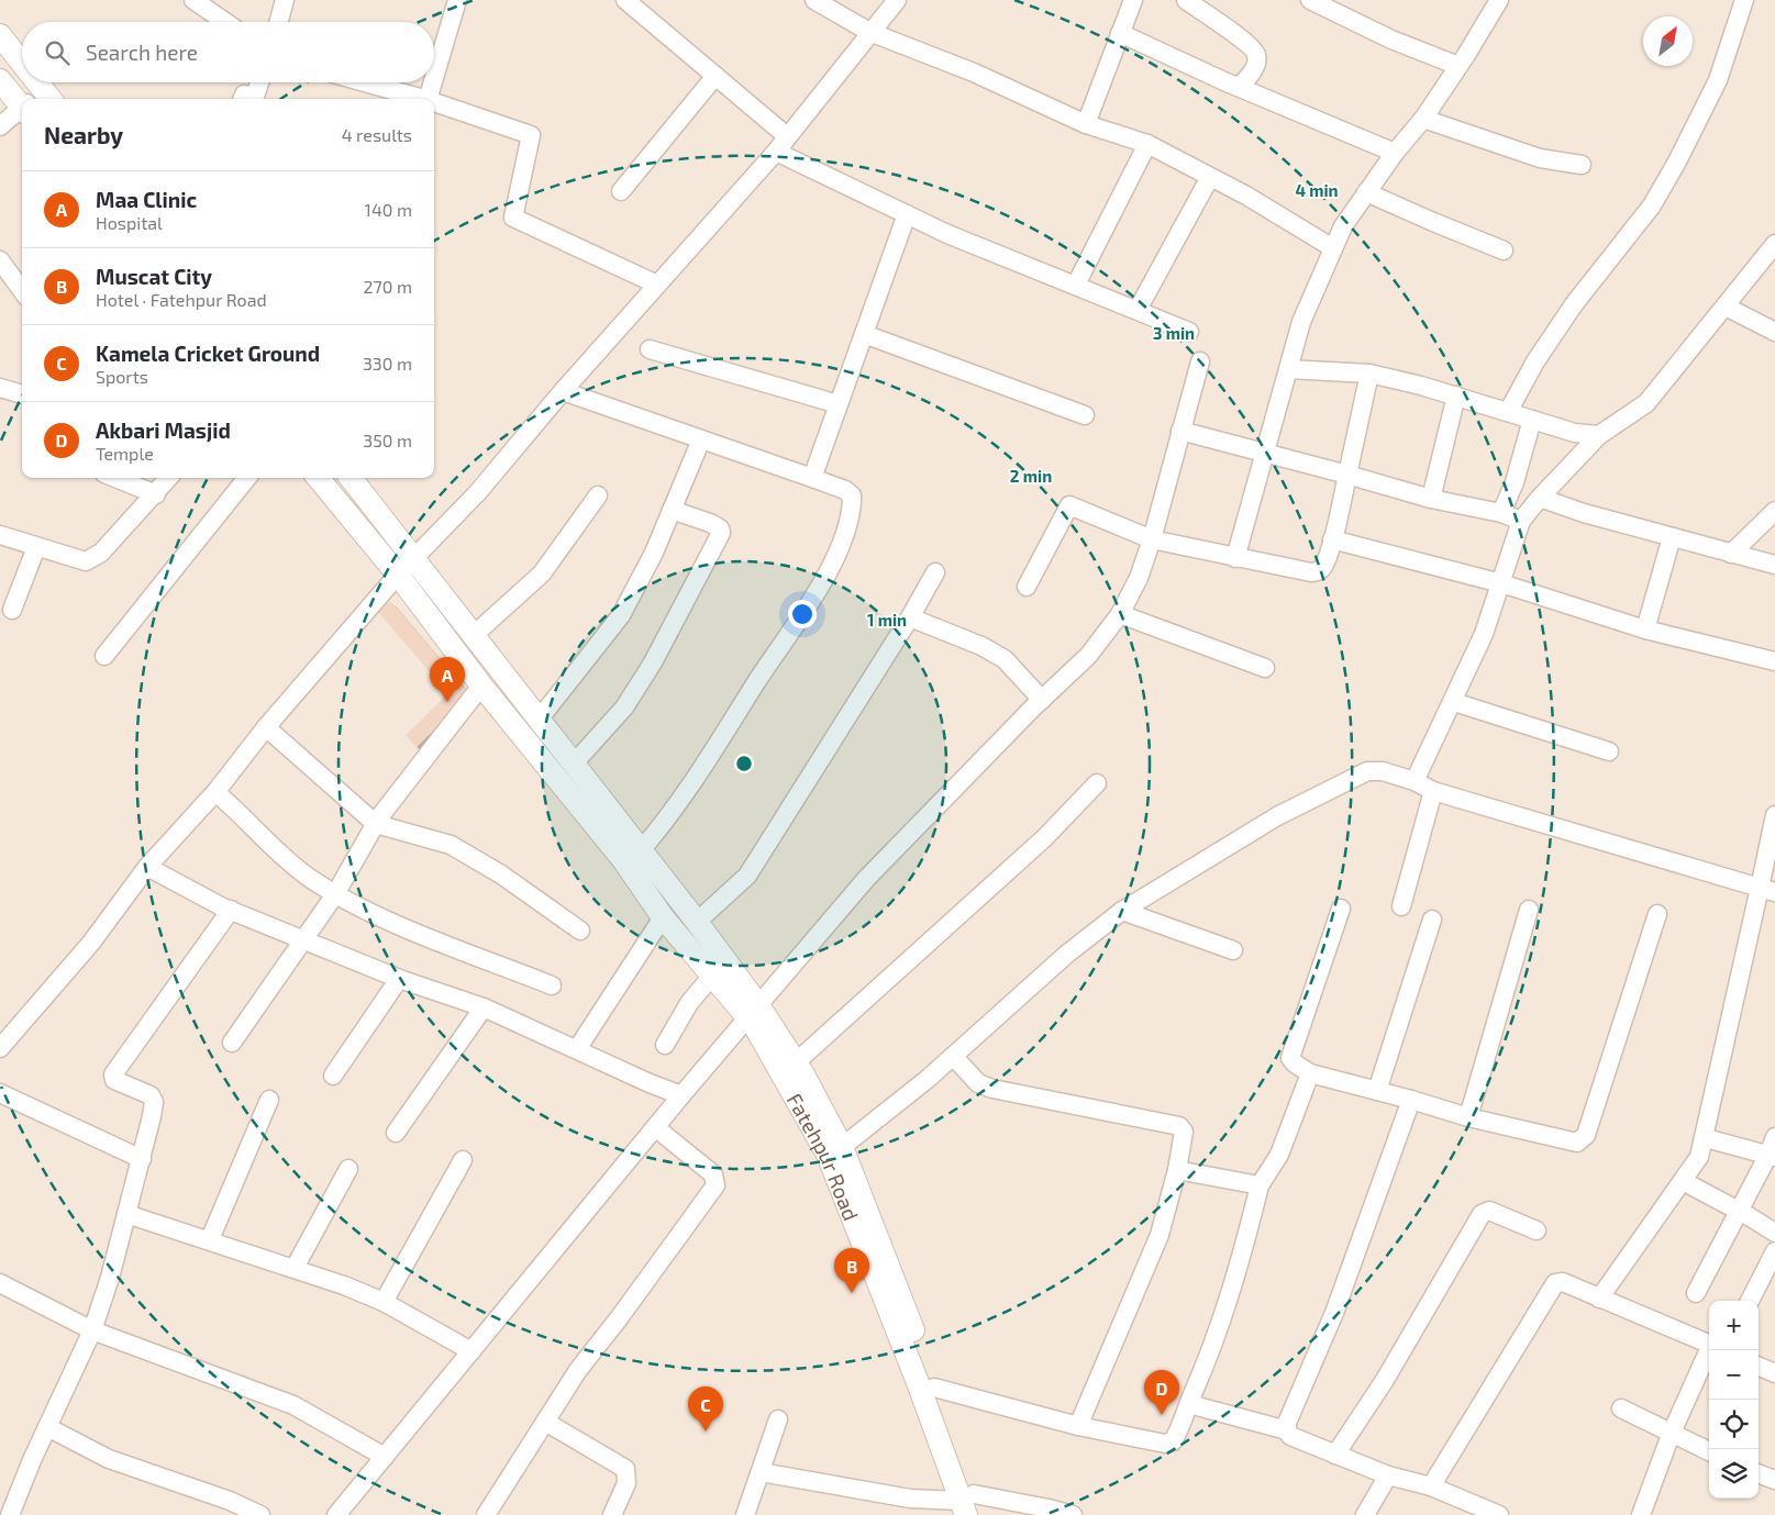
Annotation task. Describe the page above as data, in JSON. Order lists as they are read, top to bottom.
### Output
{
  "streets": {
    "street": ["Fatehpur Road"]
  },
  "north": "top right",
  "page": {
    "search": "Search here",
    "heading": ["Nearby", "4 results"],
    "list": [
      {
        "mark": "A",
        "name": "Maa Clinic",
        "note": "Hospital",
        "value": "140 m"
      },
      {
        "mark": "B",
        "name": "Muscat City",
        "note": "Hotel · Fatehpur Road",
        "value": "270 m"
      },
      {
        "mark": "C",
        "name": "Kamela Cricket Ground",
        "note": "Sports",
        "value": "330 m"
      },
      {
        "mark": "D",
        "name": "Akbari Masjid",
        "note": "Temple",
        "value": "350 m"
      }
    ],
    "pins": [
      "A",
      "B",
      "D",
      "C"
    ],
    "map_buttons": ["+", "−"]
  },
  "rings": [
    "4 min",
    "3 min",
    "2 min",
    "1 min"
  ]
}
